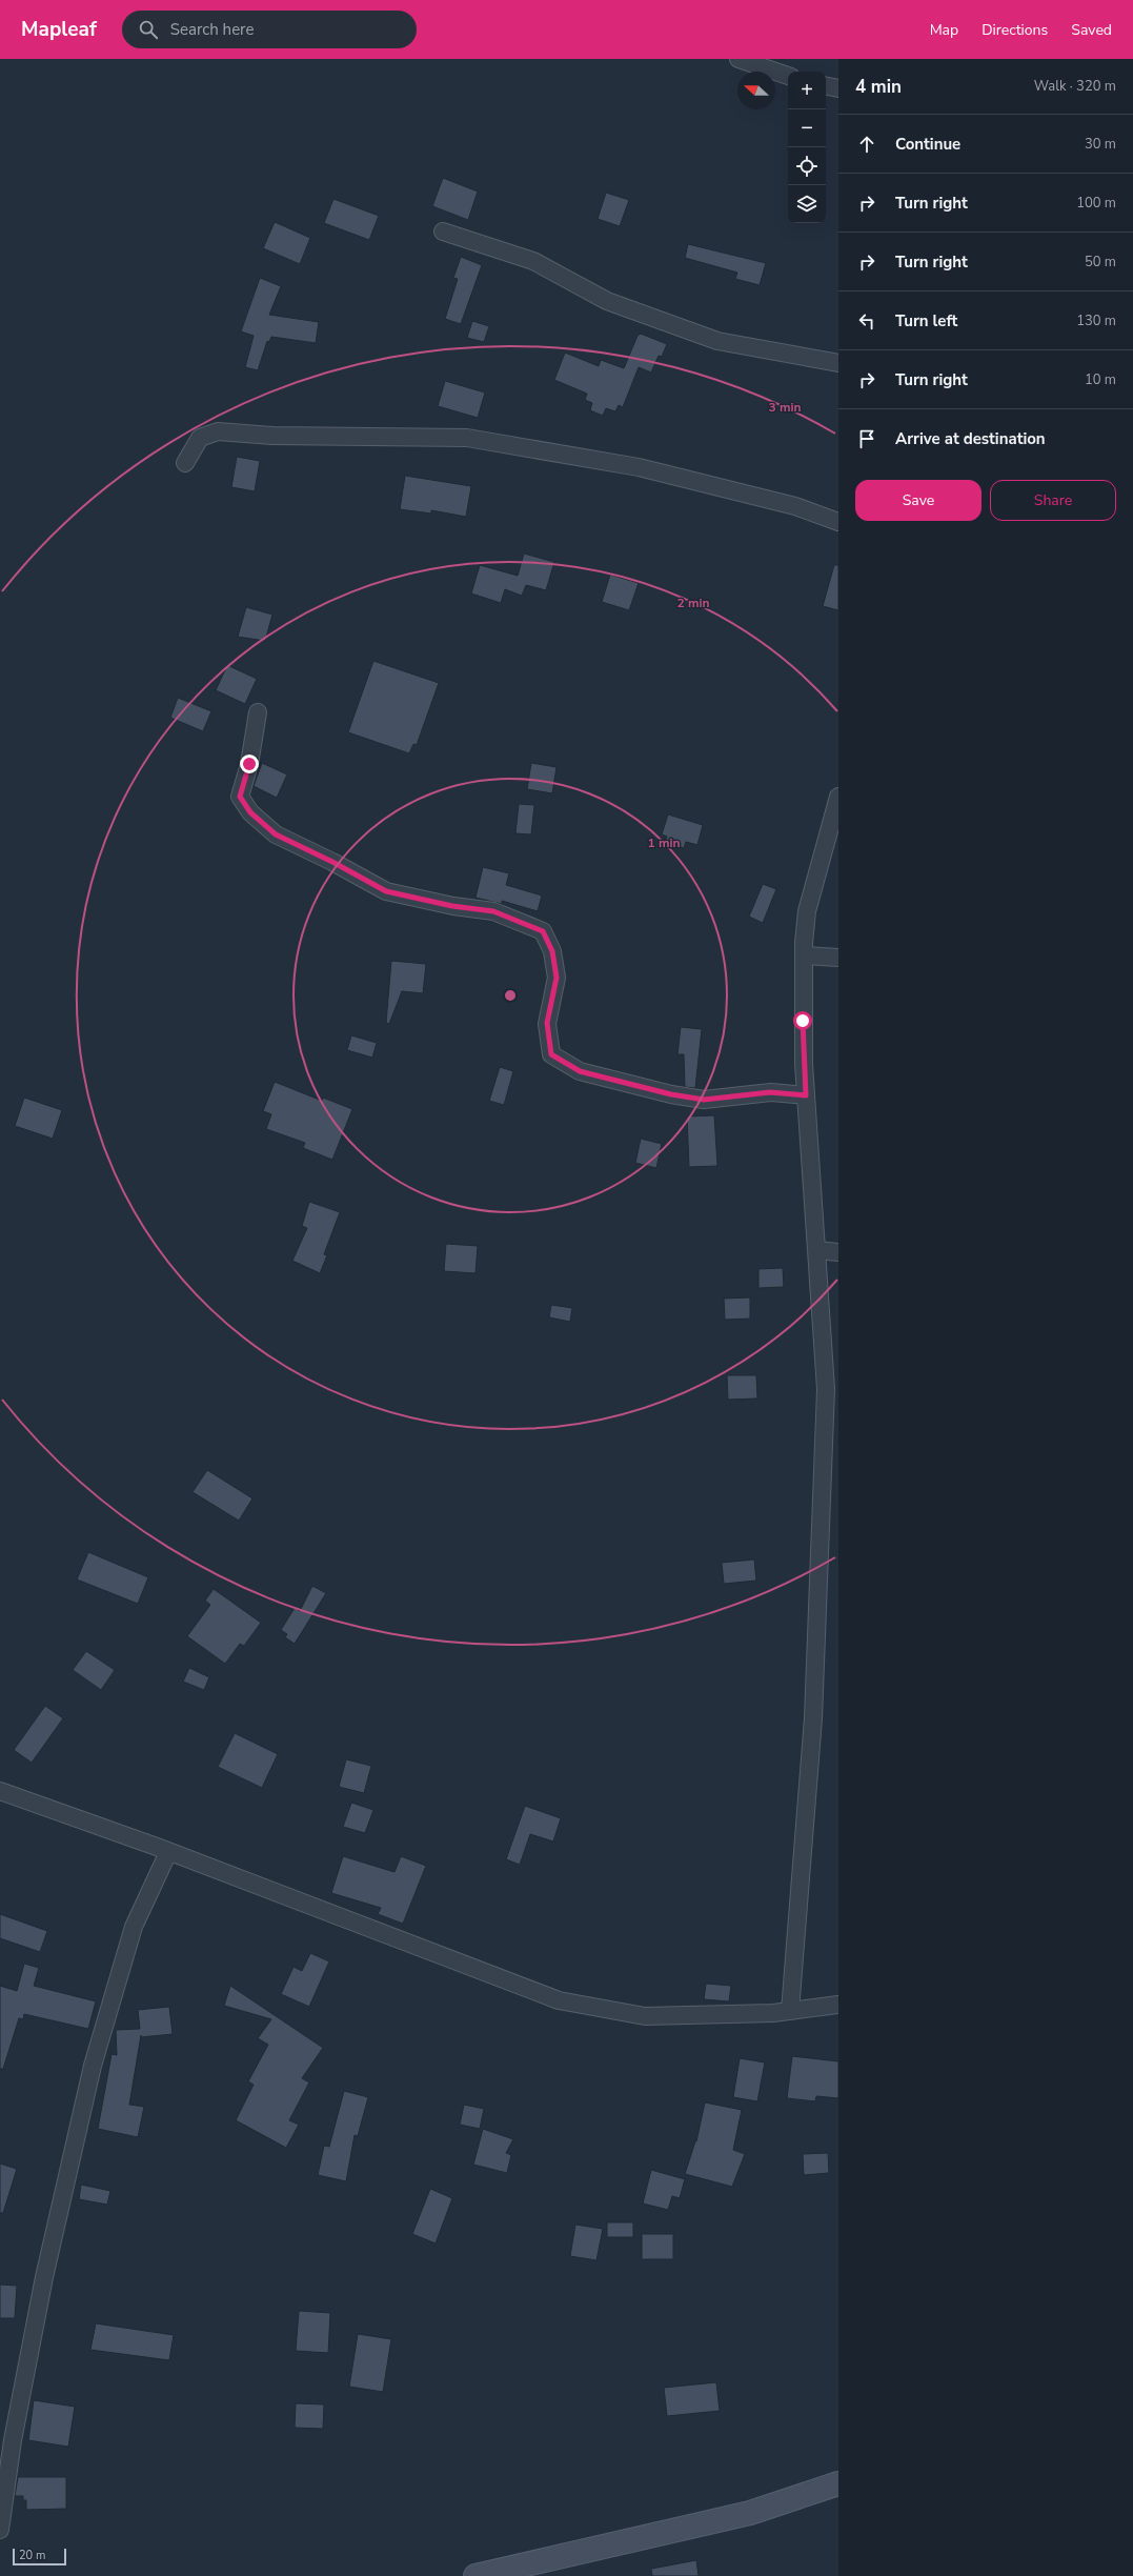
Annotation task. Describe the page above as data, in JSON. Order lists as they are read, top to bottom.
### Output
{
  "scale_bar": "20 m",
  "north": "left",
  "page": {
    "header": "Mapleaf",
    "search": "Search here",
    "nav": ["Map", "Directions", "Saved"],
    "heading": ["4 min", "Walk · 320 m"],
    "map_buttons": ["+", "−"],
    "list": [
      ["Continue", "30 m"],
      ["Turn right", "100 m"],
      ["Turn right", "50 m"],
      ["Turn left", "130 m"],
      ["Turn right", "10 m"],
      "Arrive at destination"
    ],
    "buttons": ["Save", "Share"],
    "scale": "20 m"
  },
  "rings": ["3 min", "2 min", "1 min"]
}
